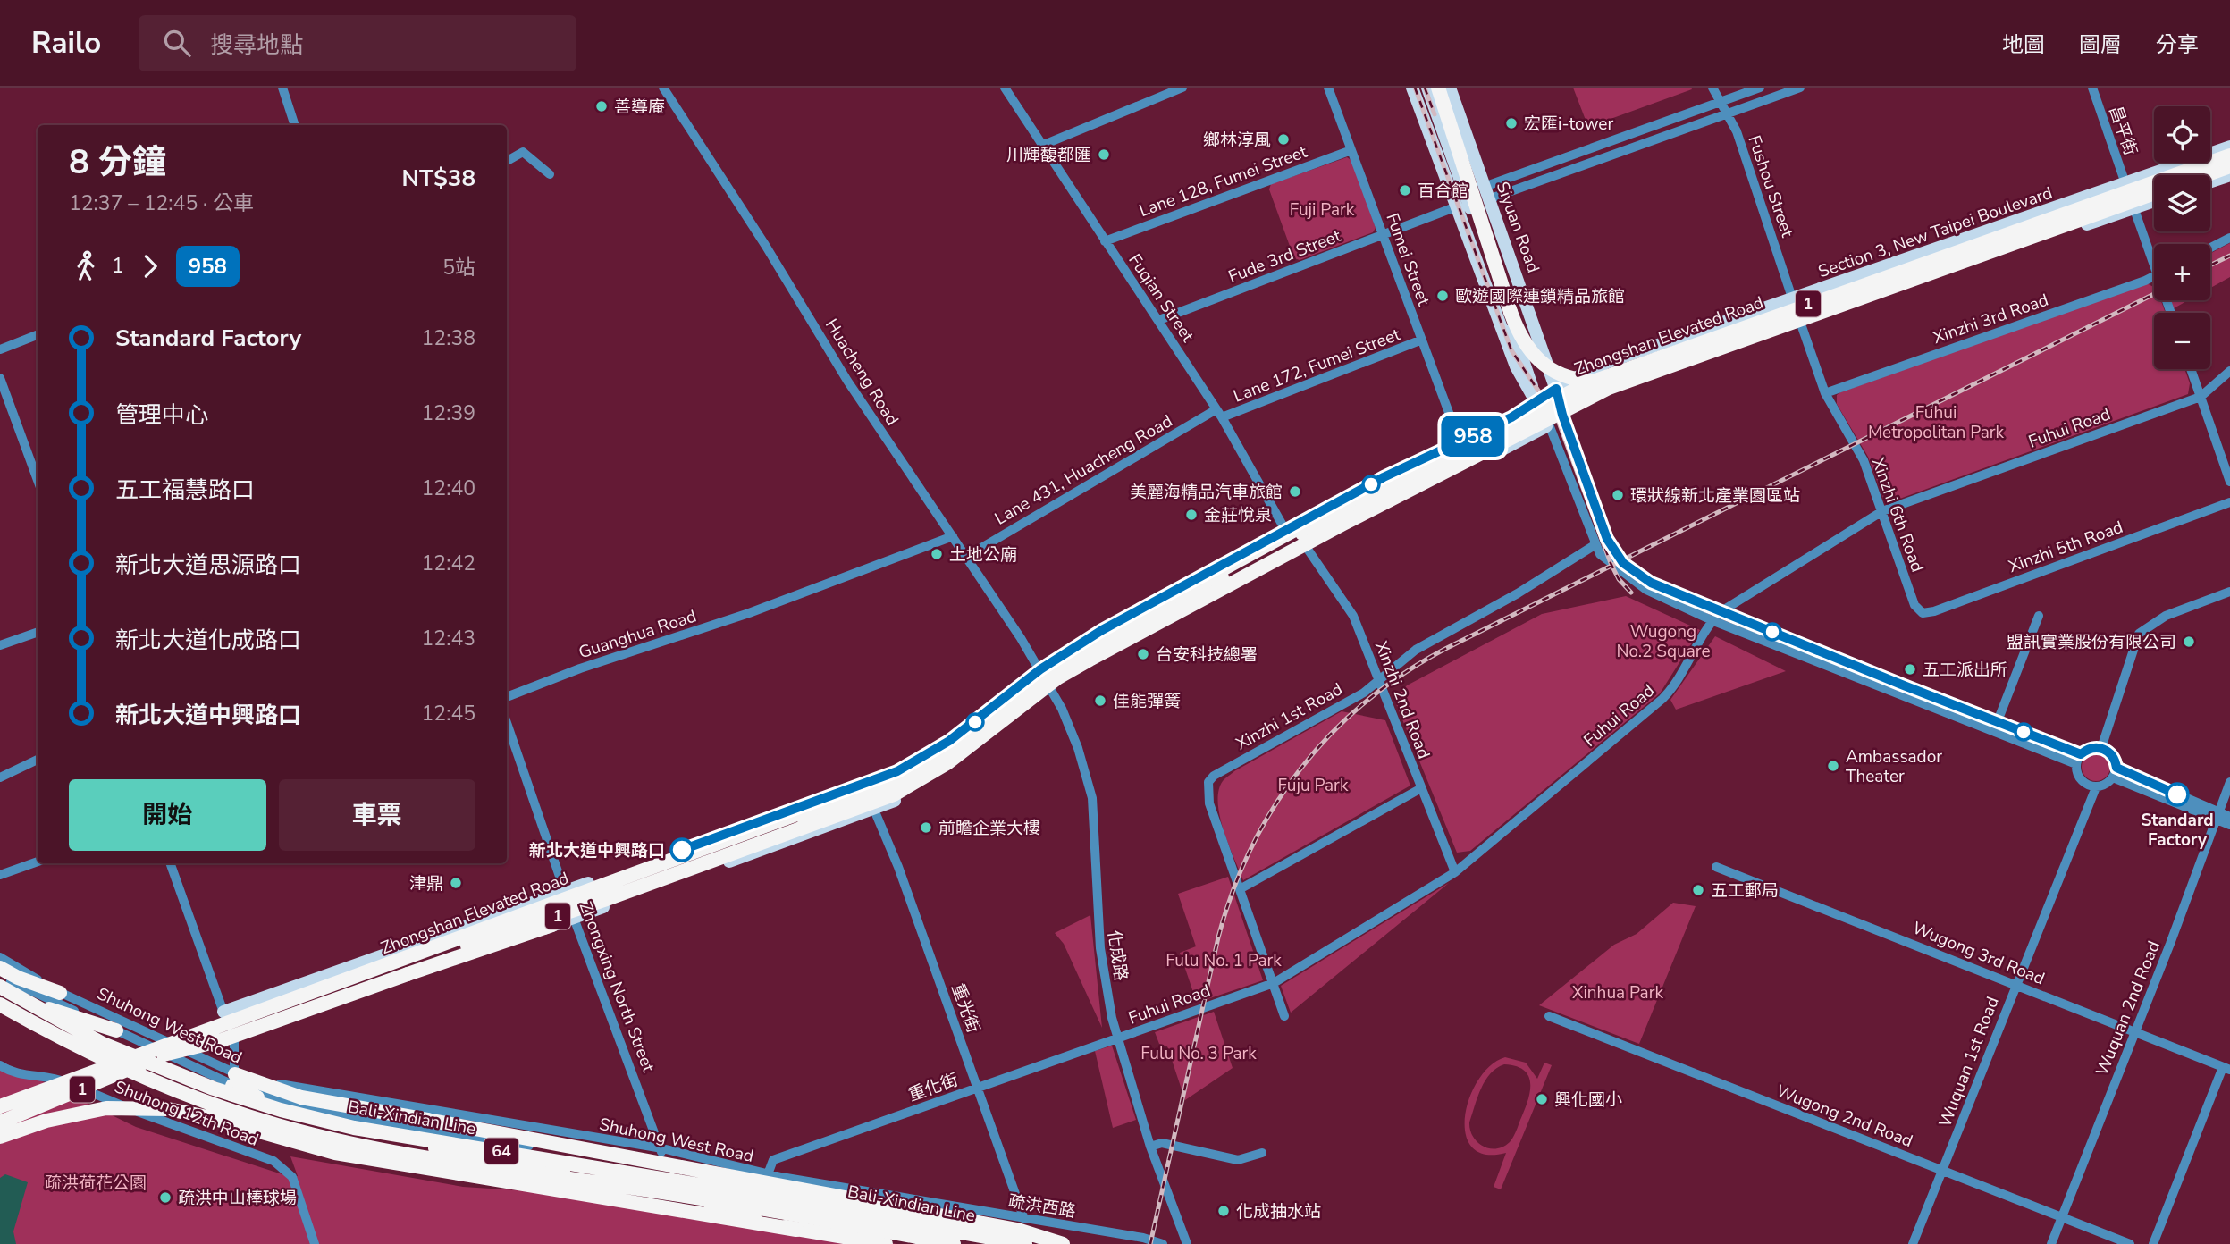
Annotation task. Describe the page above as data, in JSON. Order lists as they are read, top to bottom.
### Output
{
  "streets": {
    "highway": [
      "1",
      "Zhongshan Elevated Road",
      "Bali-Xindian Line",
      "64"
    ],
    "main road": ["Siyuan Road", "Section 3, New Taipei Boulevard"],
    "street": [
      "昌平街",
      "Lane 128, Fumei Street",
      "Fushou Street",
      "Fude 3rd Street",
      "Fumei Street",
      "Fuqian Street",
      "Xinzhi 3rd Road",
      "Lane 172, Fumei Street",
      "Huacheng Road",
      "Fuhui Road",
      "Lane 431, Huacheng Road",
      "Xinzhi 6th Road",
      "Xinzhi 5th Road",
      "Guanghua Road",
      "Xinzhi 2nd Road",
      "Xinzhi 1st Road",
      "Wugong 3rd Road",
      "化成路",
      "Zhongxing North Street",
      "重光街",
      "Wuquan 2nd Road",
      "Shuhong West Road",
      "Wuquan 1st Road",
      "重化街",
      "Shuhong 12th Road",
      "Wugong 2nd Road",
      "疏洪西路"
    ]
  },
  "crossings": [
    ["昌平街", "Section 3, New Taipei Boulevard"],
    ["Lane 128, Fumei Street", "Fumei Street"],
    ["Lane 128, Fumei Street", "Fuqian Street"],
    ["Fushou Street", "Section 3, New Taipei Boulevard"],
    ["Fushou Street", "Xinzhi 6th Road"],
    ["Siyuan Road", "Section 3, New Taipei Boulevard"],
    ["Section 3, New Taipei Boulevard", "1"],
    ["Section 3, New Taipei Boulevard", "Xinzhi 6th Road"],
    ["Fude 3rd Street", "Fumei Street"],
    ["Fude 3rd Street", "Fuqian Street"],
    ["Fumei Street", "1"],
    ["Fumei Street", "Lane 172, Fumei Street"],
    ["Fuqian Street", "1"],
    ["Fuqian Street", "Lane 172, Fumei Street"],
    ["Fuqian Street", "Lane 431, Huacheng Road"],
    ["1", "Zhongshan Elevated Road"],
    ["1", "Huacheng Road"],
    ["1", "Xinzhi 2nd Road"],
    ["1", "化成路"],
    ["1", "Zhongxing North Street"],
    ["1", "重光街"],
    ["Xinzhi 3rd Road", "Xinzhi 6th Road"],
    ["Zhongshan Elevated Road", "化成路"],
    ["Lane 172, Fumei Street", "Lane 431, Huacheng Road"],
    ["Huacheng Road", "Lane 431, Huacheng Road"],
    ["Huacheng Road", "Guanghua Road"],
    ["Huacheng Road", "化成路"],
    ["Fuhui Road", "Xinzhi 6th Road"],
    ["Fuhui Road", "Xinzhi 2nd Road"],
    ["Fuhui Road", "Xinzhi 1st Road"],
    ["Fuhui Road", "化成路"],
    ["Fuhui Road", "重化街"],
    ["Xinzhi 6th Road", "Xinzhi 5th Road"],
    ["Xinzhi 2nd Road", "Xinzhi 1st Road"],
    ["Wugong 3rd Road", "Wuquan 2nd Road"],
    ["Wugong 3rd Road", "Wuquan 1st Road"],
    ["化成路", "重化街"],
    ["Zhongxing North Street", "Shuhong West Road"],
    ["重光街", "重化街"],
    ["重光街", "疏洪西路"],
    ["Wuquan 2nd Road", "Wugong 2nd Road"],
    ["Shuhong West Road", "重化街"],
    ["Shuhong West Road", "疏洪西路"],
    ["Wuquan 1st Road", "Wugong 2nd Road"],
    ["重化街", "疏洪西路"]
  ],
  "parks": [
    "Fuji Park",
    "Fuhui Metropolitan Park",
    "Wugong No.2 Square",
    "Fuju Park",
    "Fulu No. 1 Park",
    "Xinhua Park",
    "Fulu No. 3 Park",
    "疏洪荷花公園"
  ],
  "places": [
    "善導庵",
    "宏匯i-tower",
    "鄉林淳風",
    "川輝馥都匯",
    "百合館",
    "歐遊國際連鎖精品旅館",
    "美麗海精品汽車旅館",
    "環狀線新北產業園區站",
    "金莊悅泉",
    "土地公廟",
    "盟訊實業股份有限公司",
    "台安科技總署",
    "五工派出所",
    "佳能彈簧",
    "Ambassador Theater",
    "Standard Factory",
    "前瞻企業大樓",
    "新北大道中興路口",
    "津鼎",
    "五工郵局",
    "興化國小",
    "疏洪中山棒球場",
    "化成抽水站"
  ],
  "lines": ["bus line 958"],
  "page": {
    "header": "Railo",
    "search": "搜尋地點",
    "nav": ["地圖", "圖層", "分享"],
    "on_map": "958",
    "map_buttons": ["+", "−"],
    "heading": ["8 分鐘", "12:37 – 12:45 · 公車", "NT$38"],
    "legs": ["1", "958", "5站"],
    "list": [
      {
        "name": "Standard Factory",
        "value": "12:38"
      },
      {
        "name": "管理中心",
        "value": "12:39"
      },
      {
        "name": "五工福慧路口",
        "value": "12:40"
      },
      {
        "name": "新北大道思源路口",
        "value": "12:42"
      },
      {
        "name": "新北大道化成路口",
        "value": "12:43"
      },
      {
        "name": "新北大道中興路口",
        "value": "12:45"
      }
    ],
    "buttons": ["開始", "車票"]
  }
}
